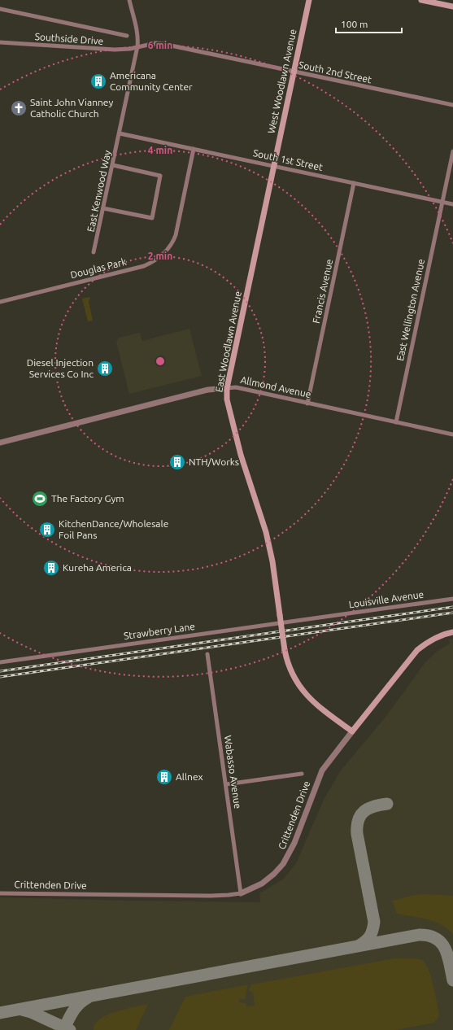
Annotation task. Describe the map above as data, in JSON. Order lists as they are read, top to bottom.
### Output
{
  "streets": {
    "main road": ["West Woodlawn Avenue", "East Woodlawn Avenue", "Crittenden Drive"],
    "street": [
      "Southside Drive",
      "South 2nd Street",
      "South 1st Street",
      "East Kenwood Way",
      "Douglas Park",
      "Francis Avenue",
      "East Wellington Avenue",
      "Allmond Avenue",
      "Louisville Avenue",
      "Strawberry Lane",
      "Wabasso Avenue"
    ]
  },
  "crossings": [
    ["Southside Drive", "South 2nd Street"],
    ["Southside Drive", "East Kenwood Way"],
    ["South 2nd Street", "West Woodlawn Avenue"],
    ["South 2nd Street", "East Kenwood Way"],
    ["West Woodlawn Avenue", "South 1st Street"],
    ["West Woodlawn Avenue", "East Woodlawn Avenue"],
    ["South 1st Street", "East Kenwood Way"],
    ["South 1st Street", "Douglas Park"],
    ["South 1st Street", "Francis Avenue"],
    ["South 1st Street", "East Wellington Avenue"],
    ["South 1st Street", "East Woodlawn Avenue"],
    ["Francis Avenue", "Allmond Avenue"],
    ["East Wellington Avenue", "Allmond Avenue"],
    ["East Woodlawn Avenue", "Allmond Avenue"],
    ["East Woodlawn Avenue", "Crittenden Drive"],
    ["Louisville Avenue", "Strawberry Lane"],
    ["Wabasso Avenue", "Crittenden Drive"]
  ],
  "places": {
    "building": [
      "Americana Community Center",
      "Diesel Injection Services Co Inc",
      "NTH/Works",
      "KitchenDance/Wholesale Foil Pans",
      "Kureha America",
      "Allnex"
    ],
    "church": ["Saint John Vianney Catholic Church"],
    "sports": ["The Factory Gym"]
  },
  "scale_bar": "100 m",
  "rings": ["6 min", "4 min", "2 min"]
}
